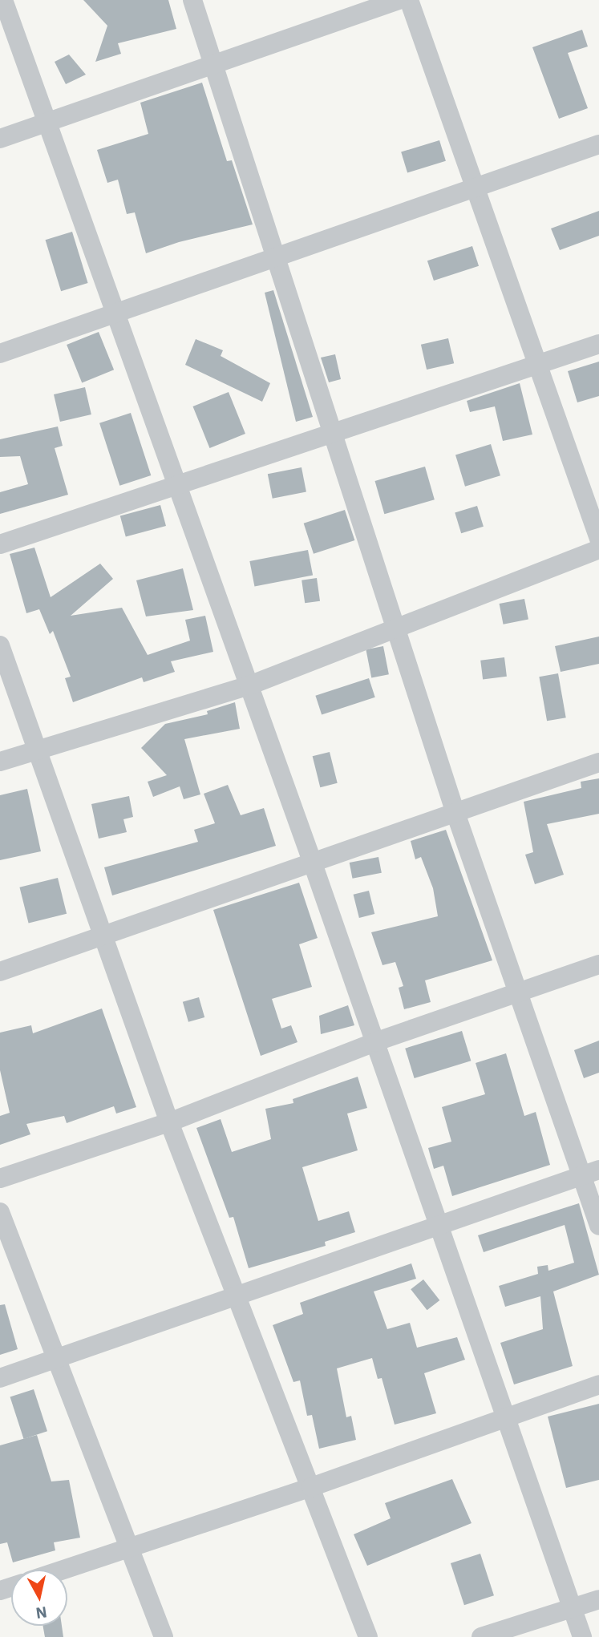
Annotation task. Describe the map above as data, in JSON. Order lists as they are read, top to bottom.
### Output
{
  "north": "bottom"
}
